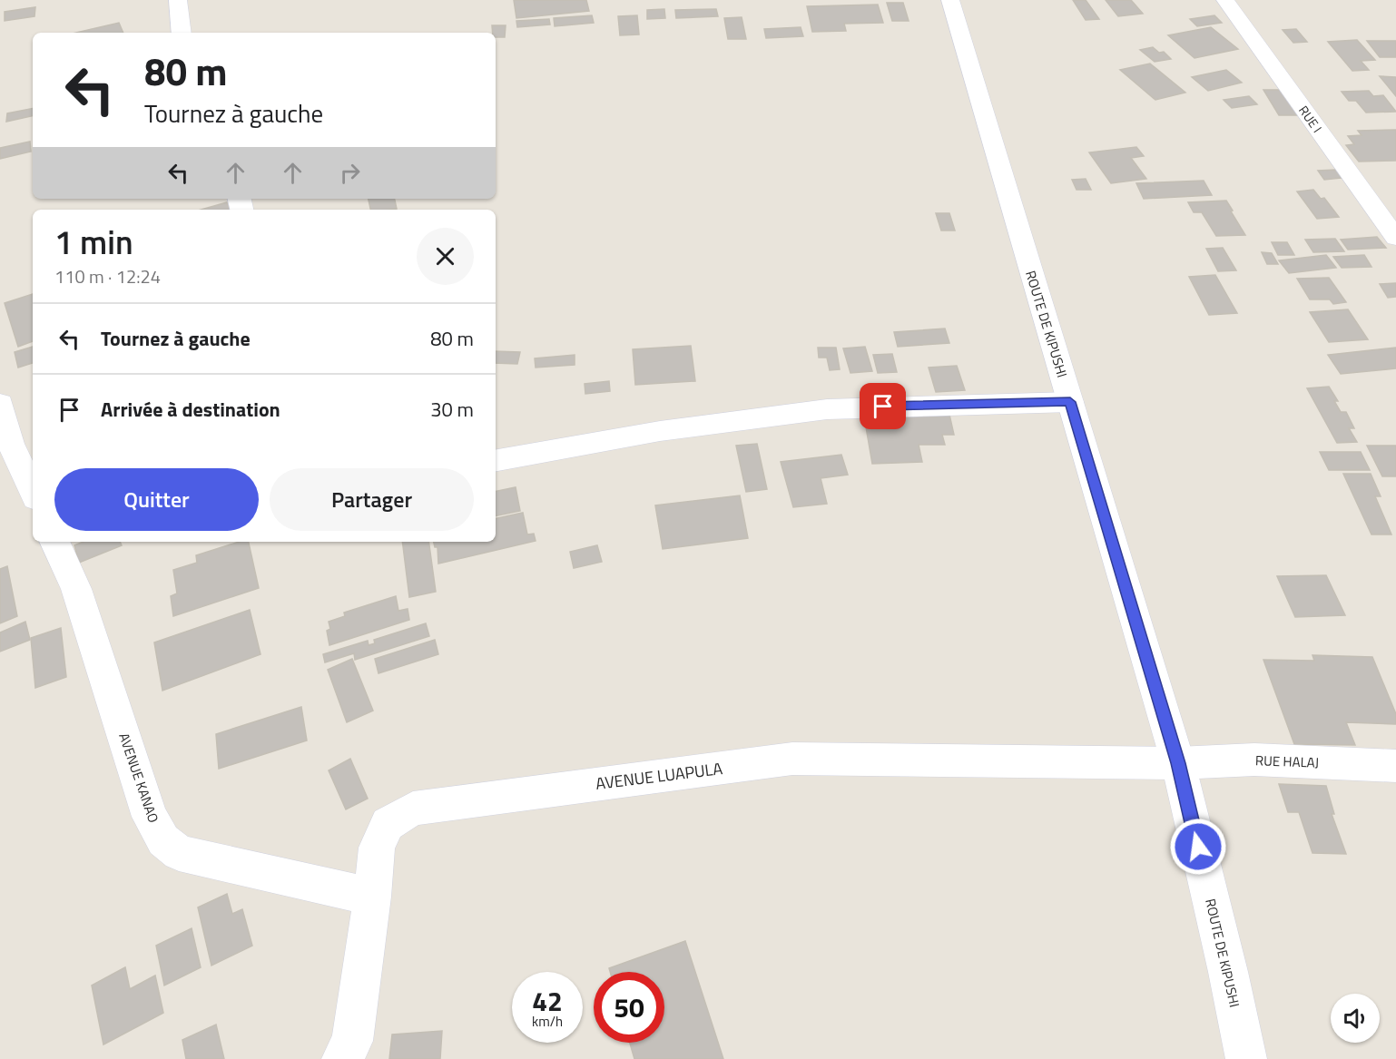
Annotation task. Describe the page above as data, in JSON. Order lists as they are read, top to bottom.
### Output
{
  "streets": {
    "street": [
      "RUE I",
      "ROUTE DE KIPUSHI",
      "RUE HALAJ",
      "AVENUE LUAPULA",
      "AVENUE KANAO"
    ]
  },
  "crossings": [
    ["ROUTE DE KIPUSHI", "RUE HALAJ"],
    ["ROUTE DE KIPUSHI", "AVENUE LUAPULA"],
    ["RUE HALAJ", "AVENUE LUAPULA"],
    ["AVENUE LUAPULA", "AVENUE KANAO"]
  ],
  "page": {
    "turn": ["80 m", "Tournez à gauche"],
    "heading": ["1 min", "110 m · 12:24"],
    "list": [
      {
        "name": "Tournez à gauche",
        "value": "80 m"
      },
      {
        "name": "Arrivée à destination",
        "value": "30 m"
      }
    ],
    "buttons": ["Quitter", "Partager"],
    "speed": "42 km/h",
    "limit": "50"
  }
}
